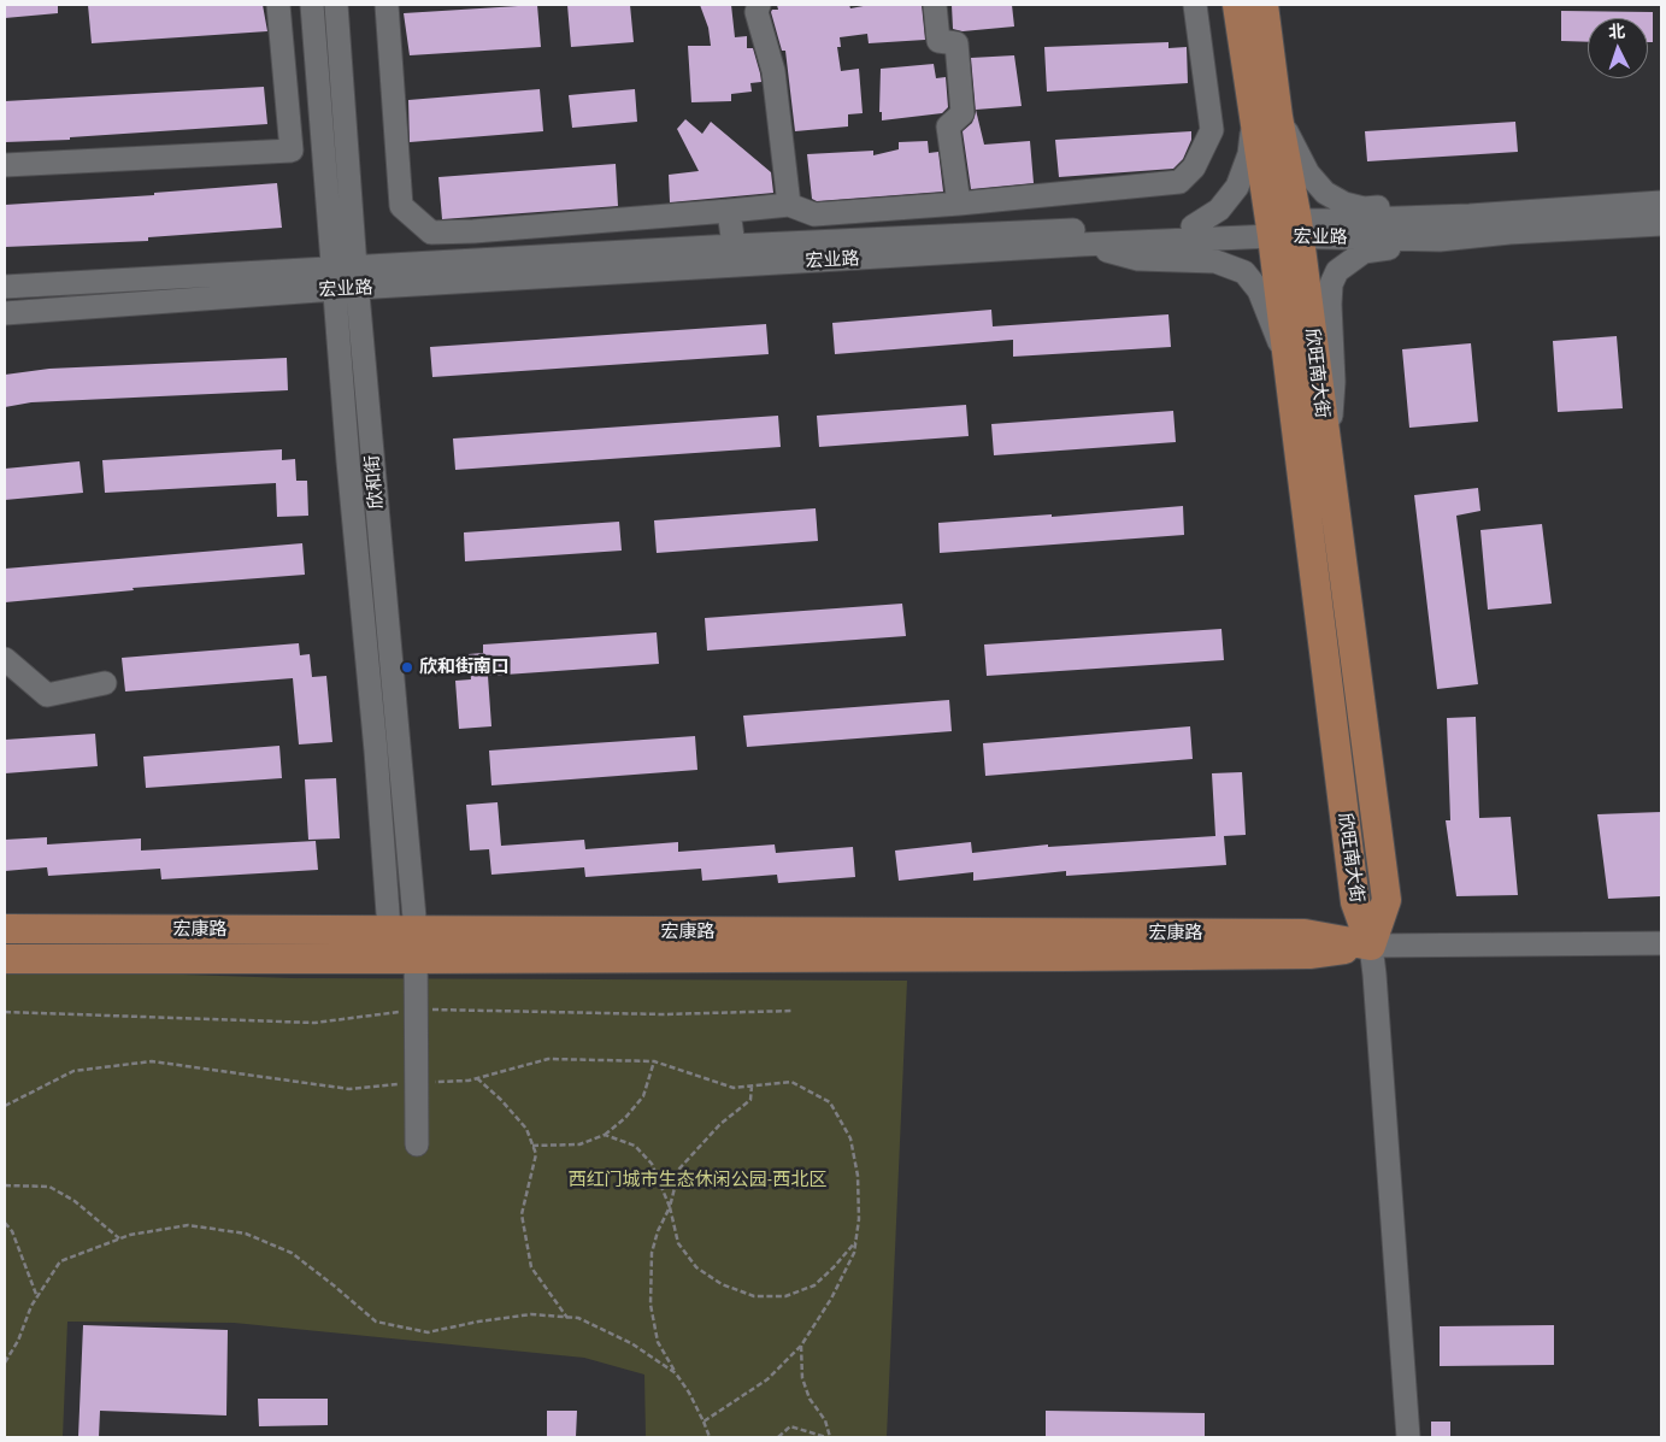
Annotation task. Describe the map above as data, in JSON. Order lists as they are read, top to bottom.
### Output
{
  "streets": {
    "main road": ["欣旺南大街", "宏康路"],
    "street": ["宏业路", "欣和街"]
  },
  "crossings": [
    ["宏业路", "欣旺南大街"],
    ["宏业路", "欣和街"],
    ["欣旺南大街", "宏康路"],
    ["欣和街", "宏康路"]
  ],
  "parks": ["西红门城市生态休闲公园-西北区"],
  "places": ["欣和街南口"],
  "north": "top"
}
